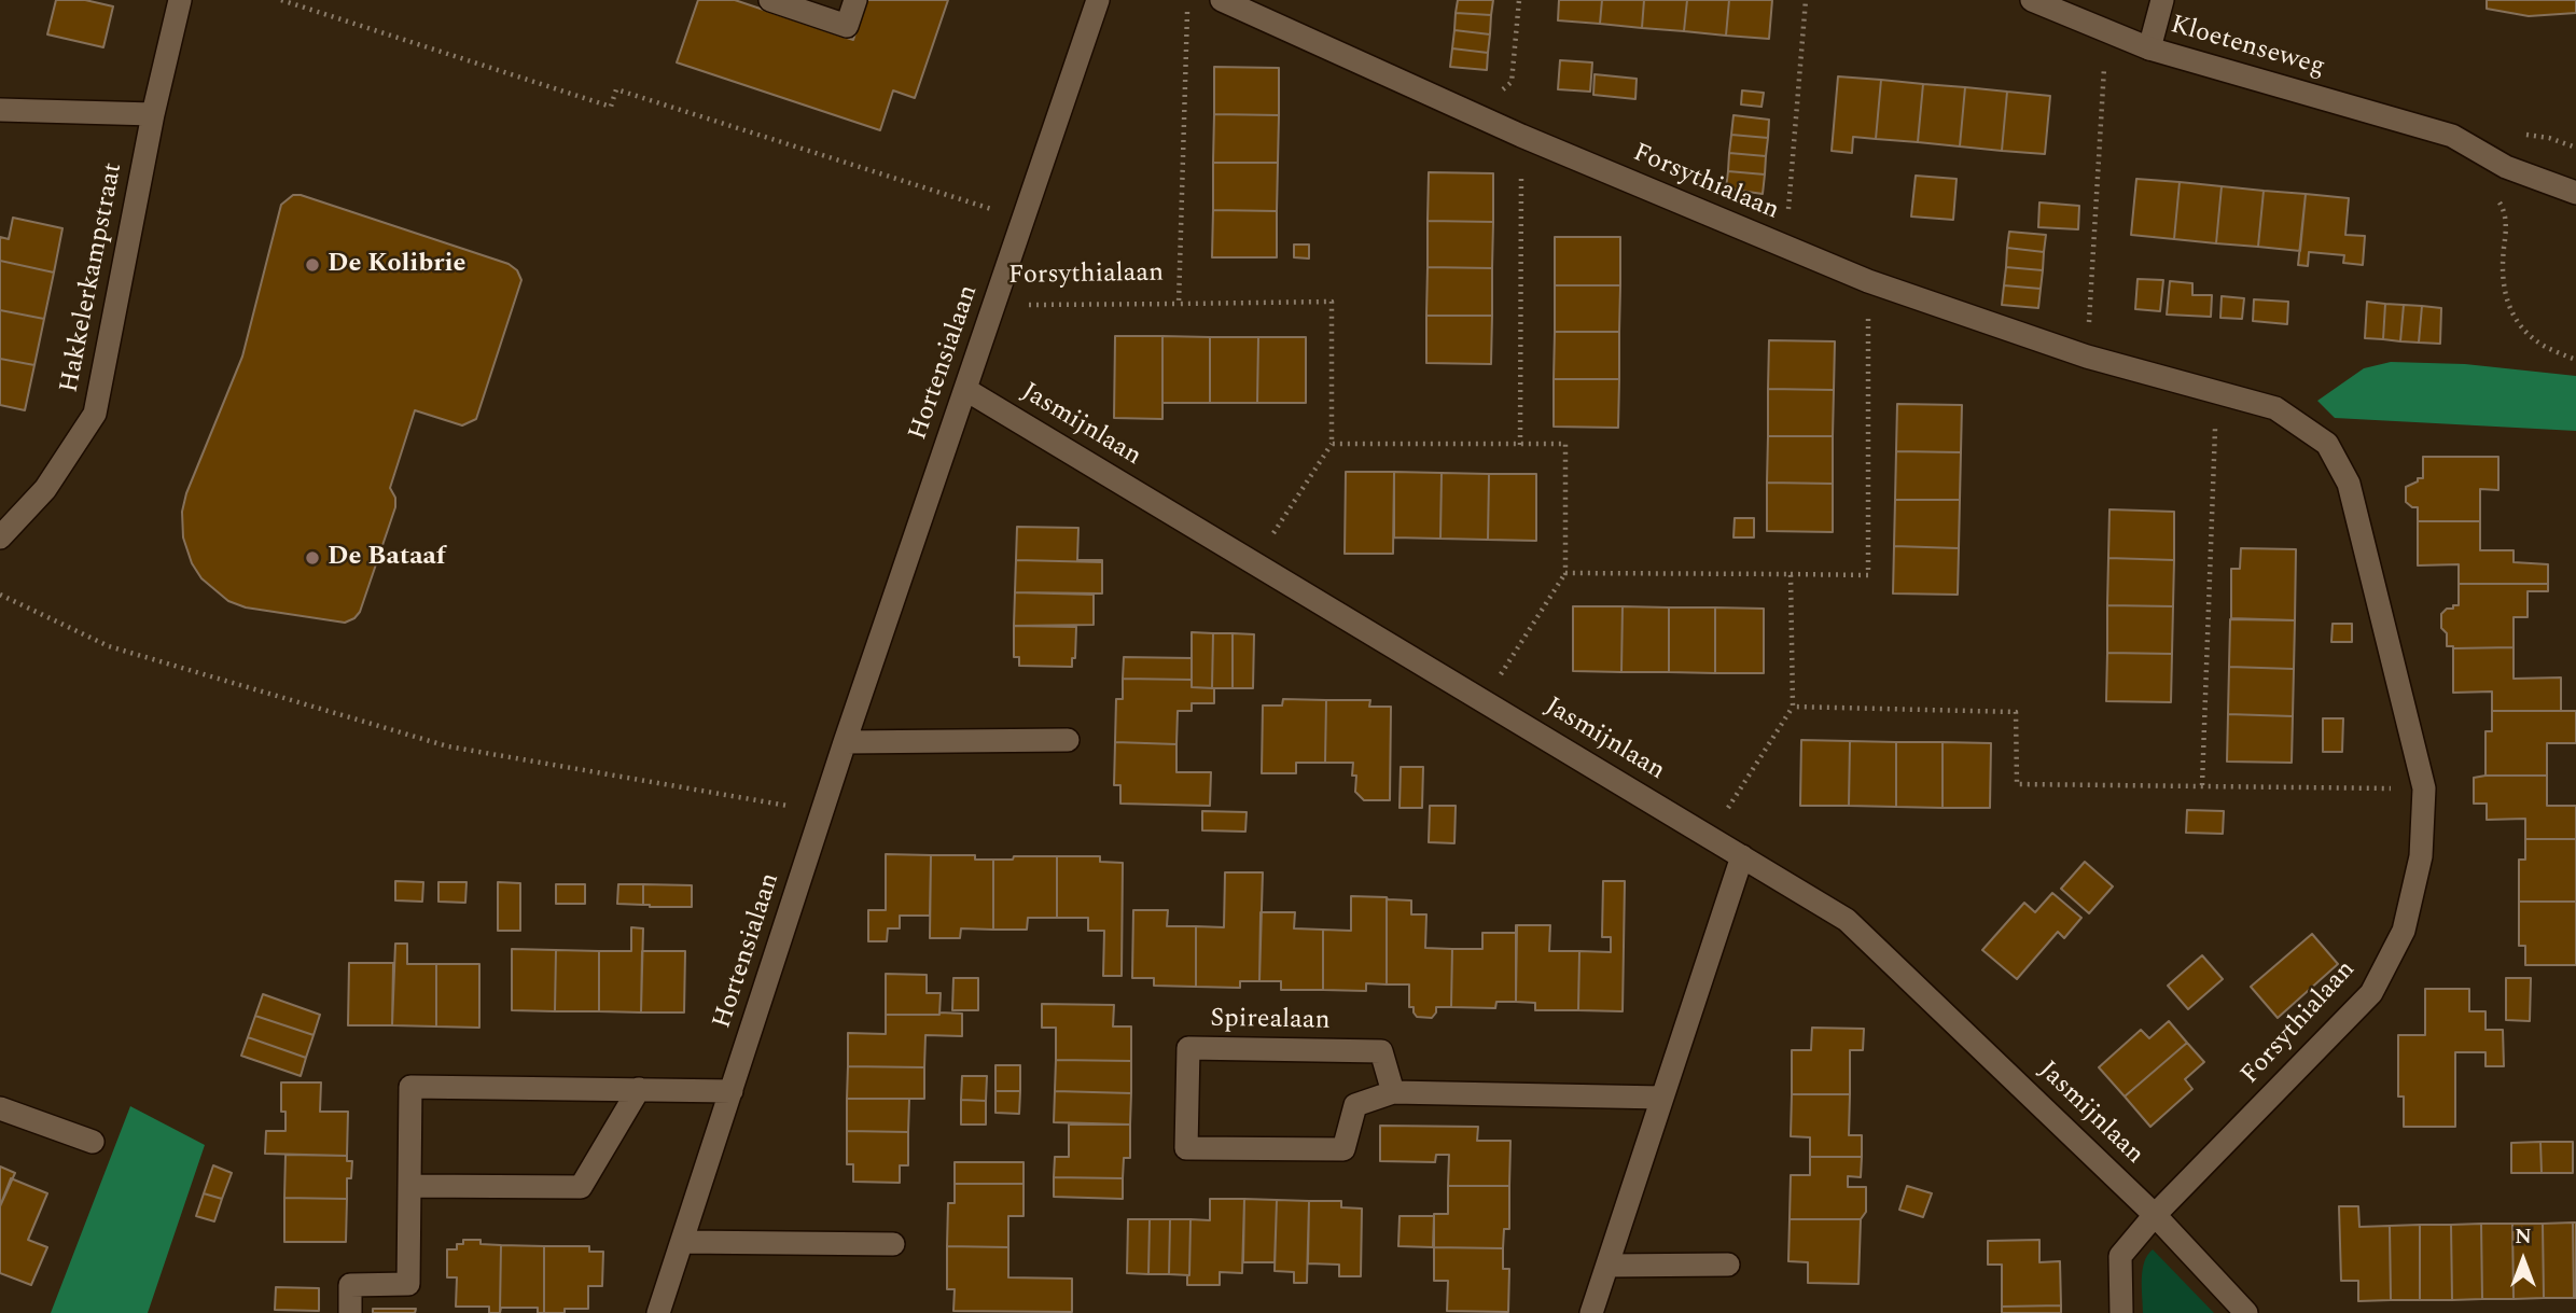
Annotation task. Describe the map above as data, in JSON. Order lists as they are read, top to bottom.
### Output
{
  "streets": {
    "street": [
      "Kloetenseweg",
      "Forsythialaan",
      "Hakkelerkampstraat",
      "Hortensialaan",
      "Jasmijnlaan",
      "Spirealaan"
    ]
  },
  "crossings": [
    ["Forsythialaan", "Hortensialaan"],
    ["Forsythialaan", "Jasmijnlaan"],
    ["Hortensialaan", "Jasmijnlaan"]
  ],
  "places": ["De Kolibrie", "De Bataaf"],
  "north": "top"
}
